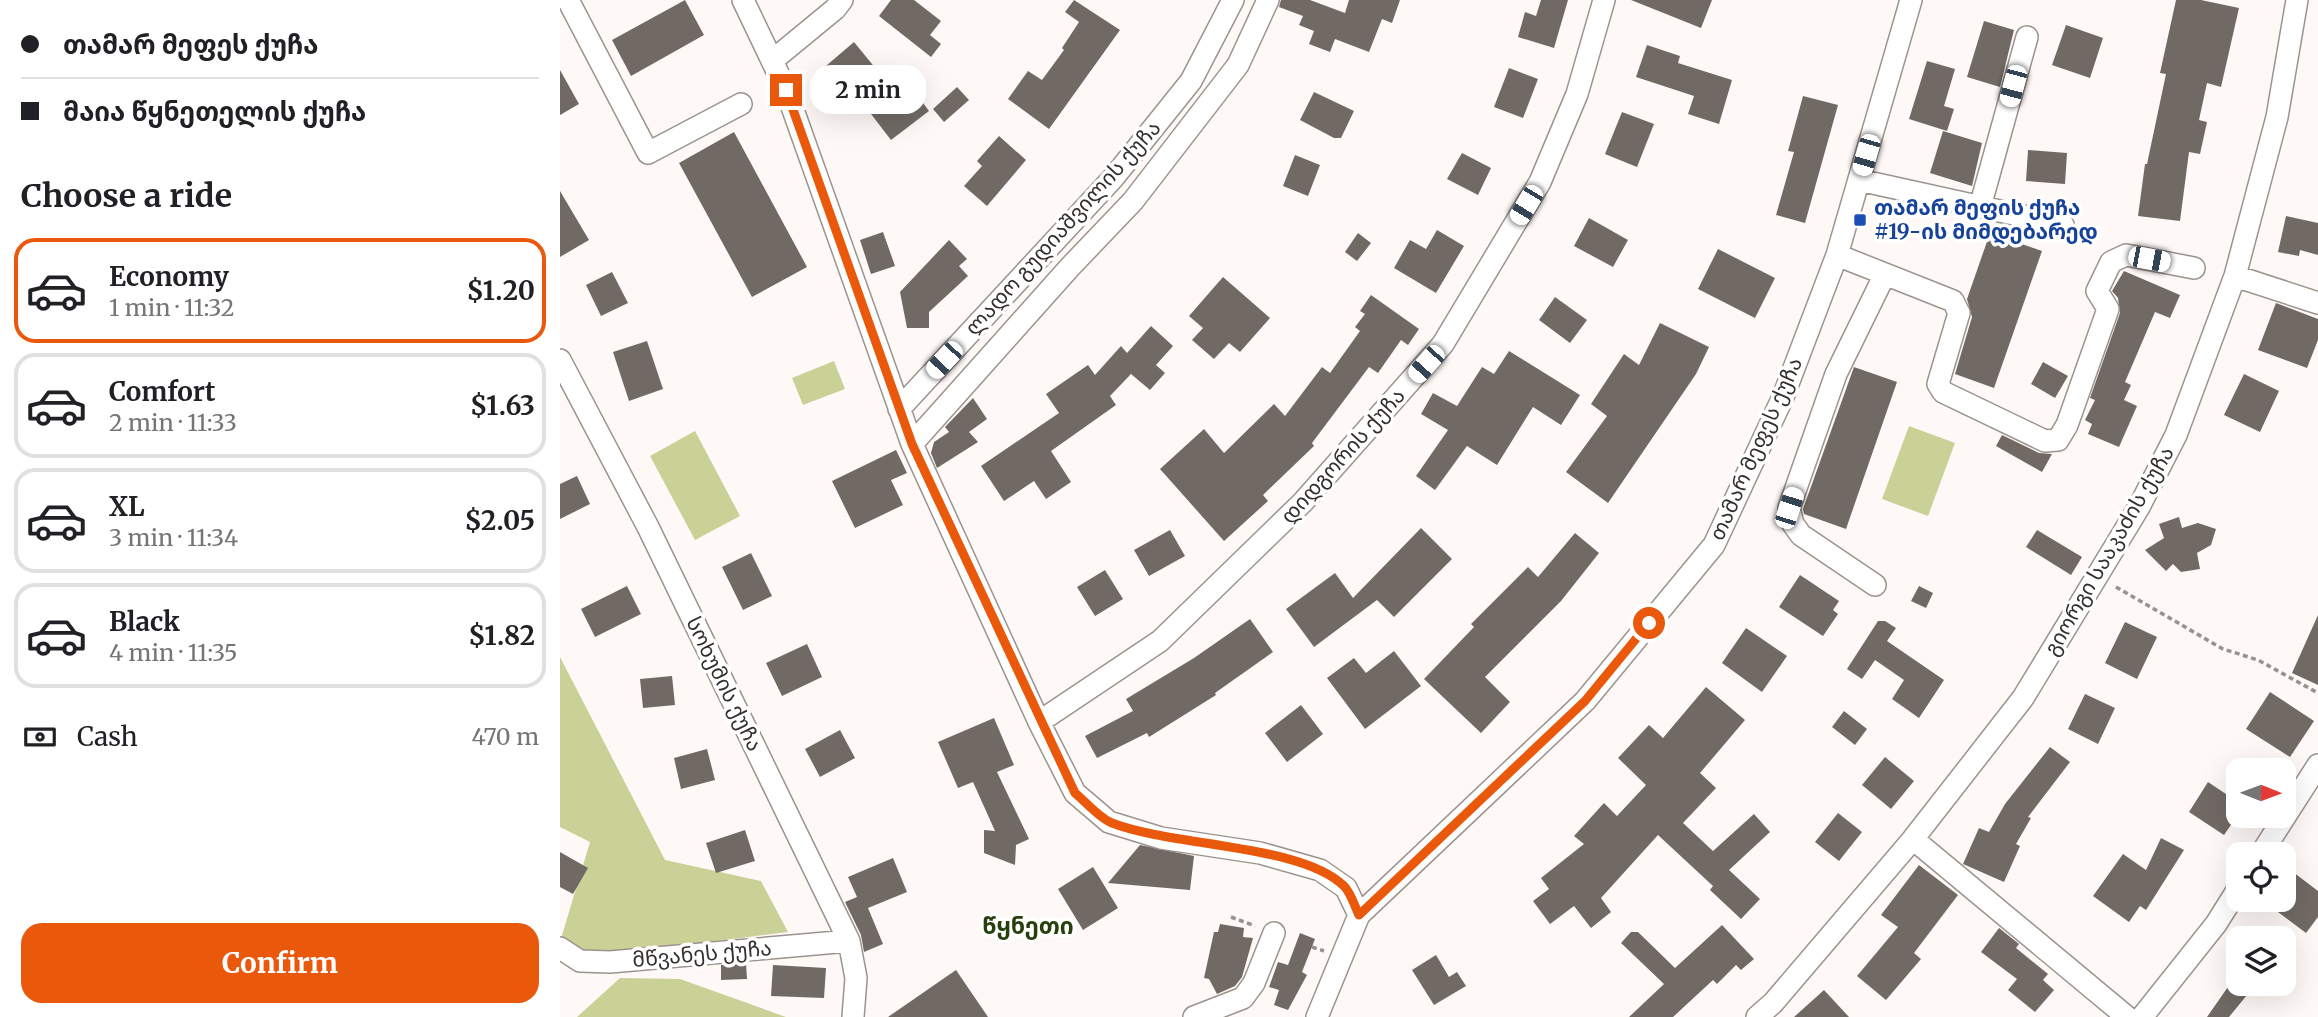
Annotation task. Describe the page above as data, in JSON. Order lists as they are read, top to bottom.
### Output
{
  "streets": {
    "street": [
      "ლადო გუდიაშვილის ქუჩა",
      "თამარ მეფეს ქუჩა",
      "დიდგორის ქუჩა",
      "გიორგი სააკაძის ქუჩა",
      "სოხუმის ქუჩა",
      "მწვანეს ქუჩა"
    ]
  },
  "crossings": [
    ["სოხუმის ქუჩა", "მწვანეს ქუჩა"]
  ],
  "districts": ["წყნეთი"],
  "places": {
    "transit": ["თამარ მეფის ქუჩა #19-ის მიმდებარედ"]
  },
  "north": "right",
  "page": {
    "banner": ["თამარ მეფეს ქუჩა", "მაია წყნეთელის ქუჩა"],
    "bubble": "2 min",
    "heading": "Choose a ride",
    "list": [
      {
        "name": "Economy",
        "note": "1 min · 11:32",
        "value": "$1.20"
      },
      {
        "name": "Comfort",
        "note": "2 min · 11:33",
        "value": "$1.63"
      },
      {
        "name": "XL",
        "note": "3 min · 11:34",
        "value": "$2.05"
      },
      {
        "name": "Black",
        "note": "4 min · 11:35",
        "value": "$1.82"
      }
    ],
    "pay": ["Cash", "470 m"],
    "buttons": "Confirm"
  }
}
